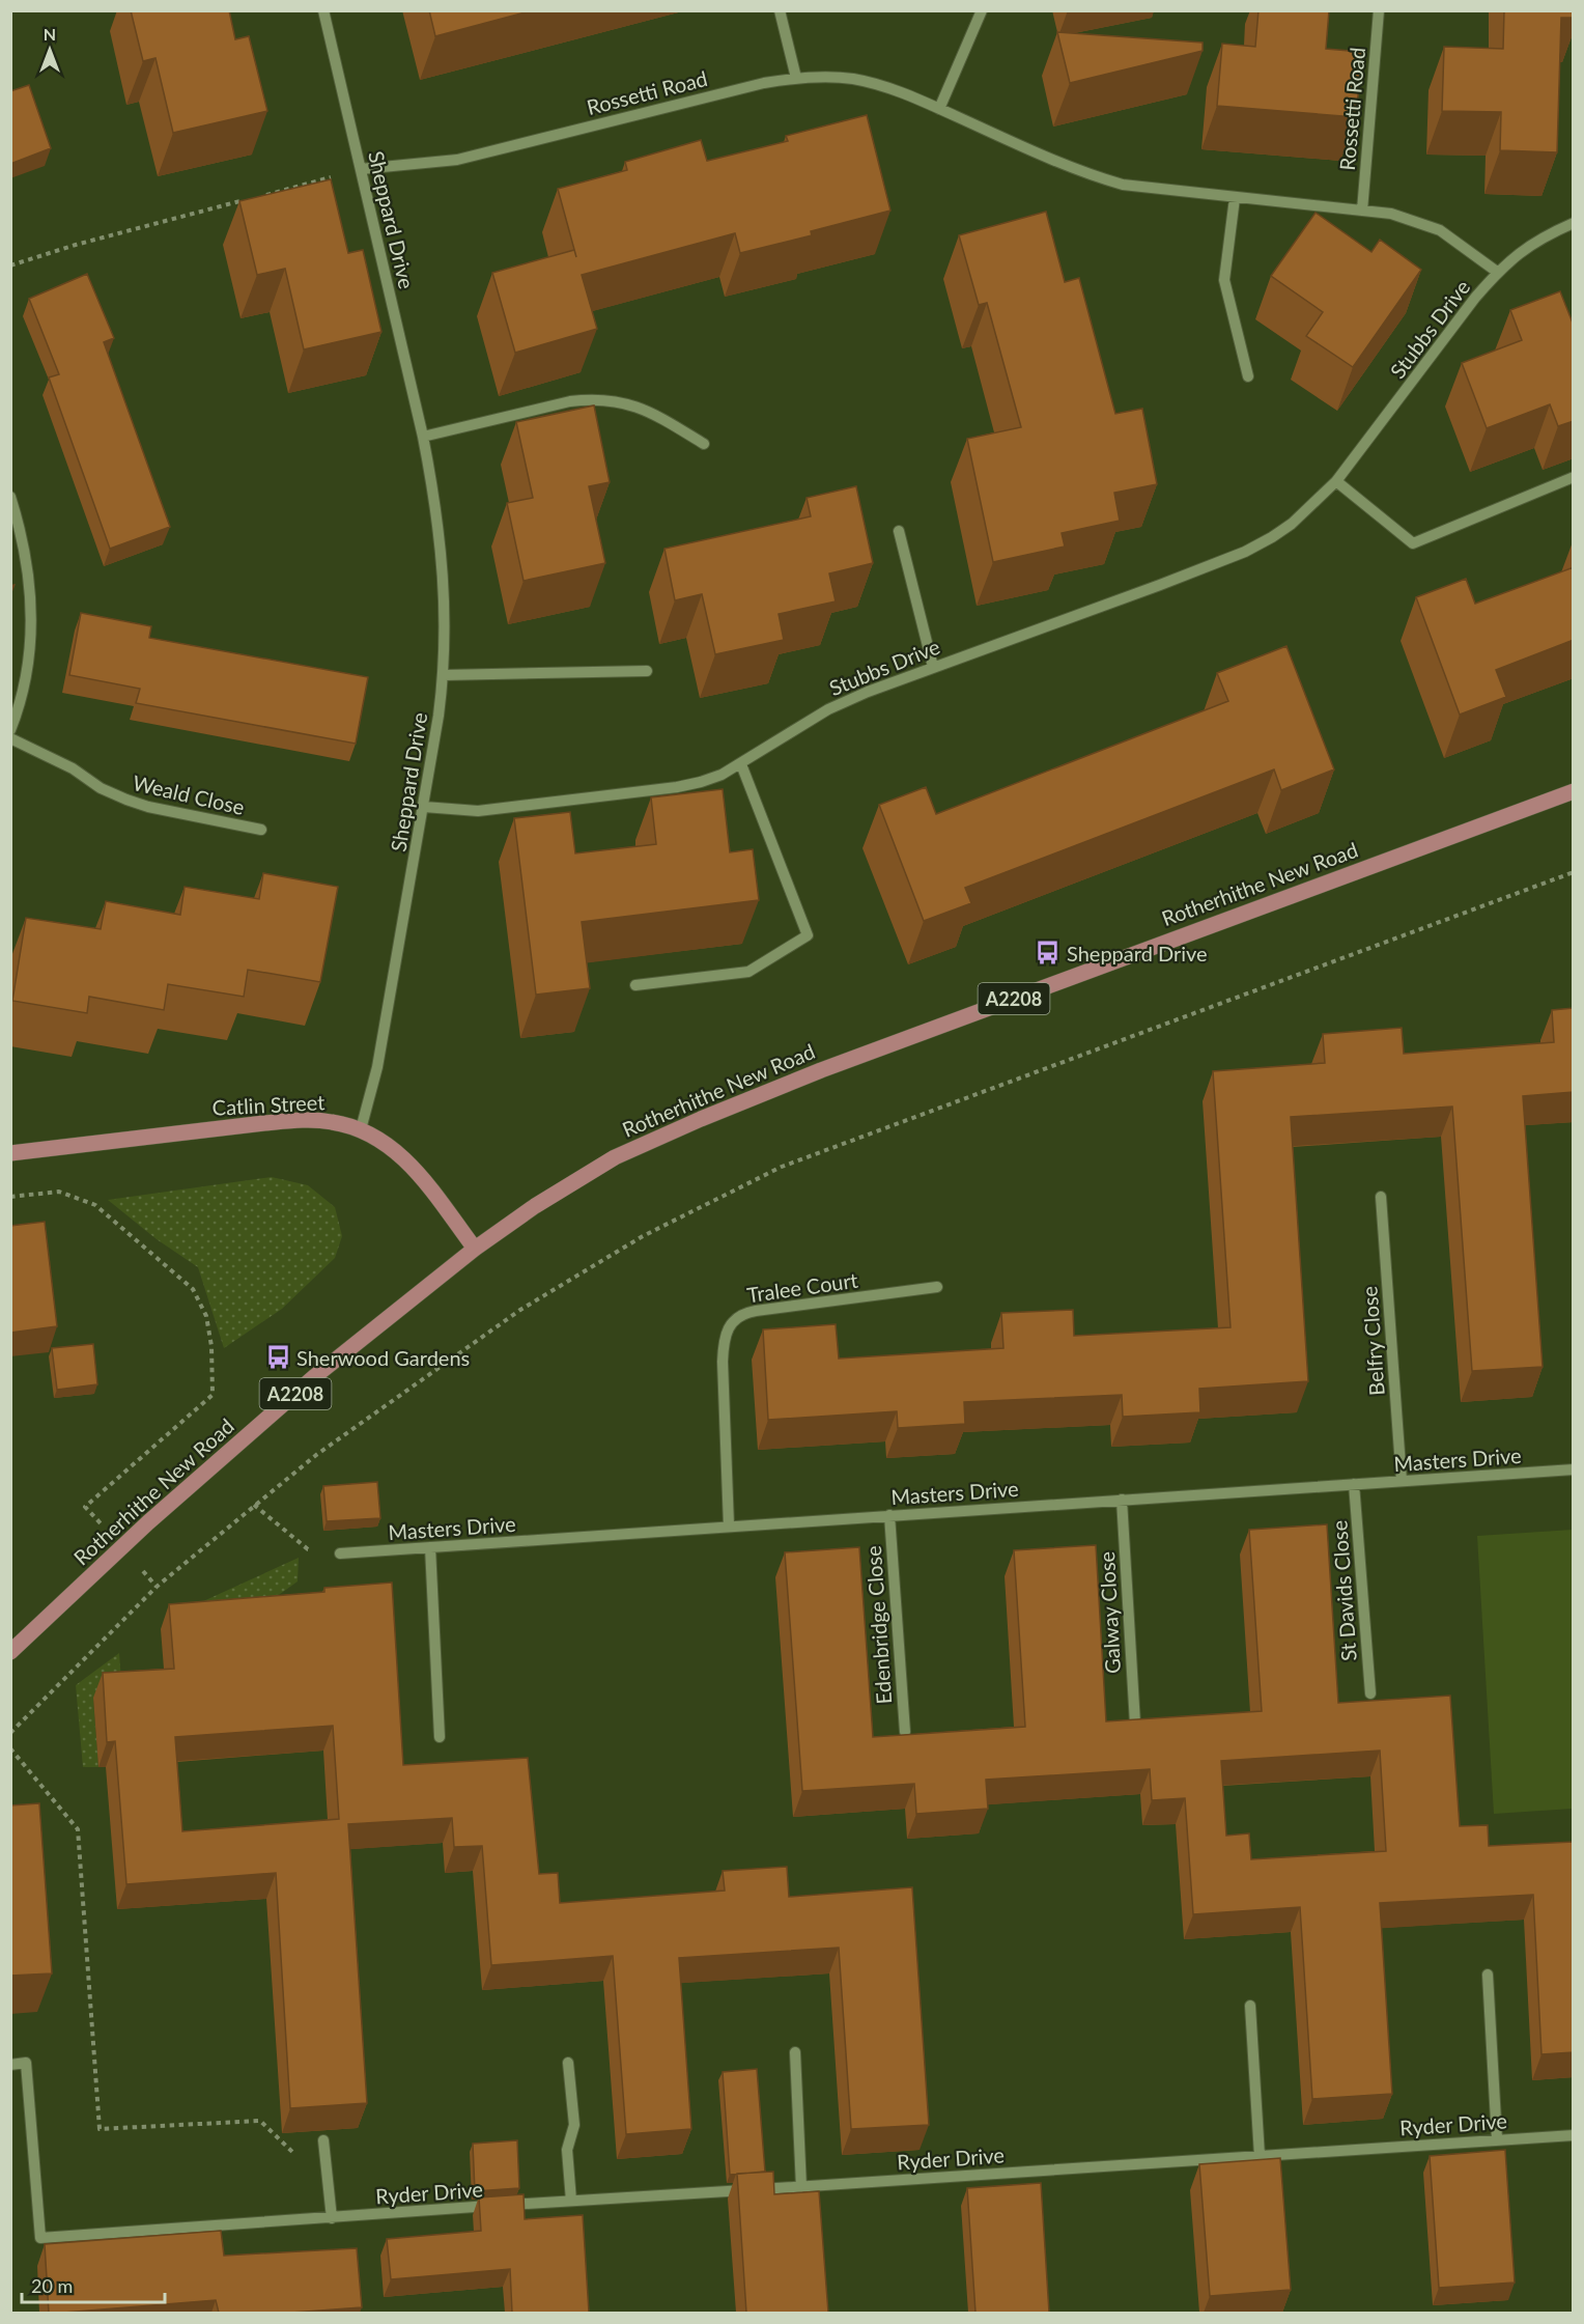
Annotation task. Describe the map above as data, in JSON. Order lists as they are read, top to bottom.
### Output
{
  "streets": {
    "main road": ["Rotherhithe New Road", "A2208", "Catlin Street"],
    "street": [
      "Rossetti Road",
      "Sheppard Drive",
      "Stubbs Drive",
      "Weald Close",
      "Tralee Court",
      "Belfry Close",
      "Masters Drive",
      "St Davids Close",
      "Galway Close",
      "Edenbridge Close",
      "Ryder Drive"
    ]
  },
  "crossings": [
    ["Rossetti Road", "Sheppard Drive"],
    ["Rossetti Road", "Stubbs Drive"],
    ["Sheppard Drive", "Stubbs Drive"],
    ["Sheppard Drive", "Catlin Street"],
    ["Rotherhithe New Road", "Catlin Street"],
    ["Tralee Court", "Masters Drive"],
    ["Belfry Close", "Masters Drive"],
    ["Masters Drive", "St Davids Close"],
    ["Masters Drive", "Galway Close"],
    ["Masters Drive", "Edenbridge Close"]
  ],
  "places": {
    "bus stop": ["Sheppard Drive", "Sherwood Gardens"]
  },
  "scale_bar": "20 m",
  "north": "top"
}
